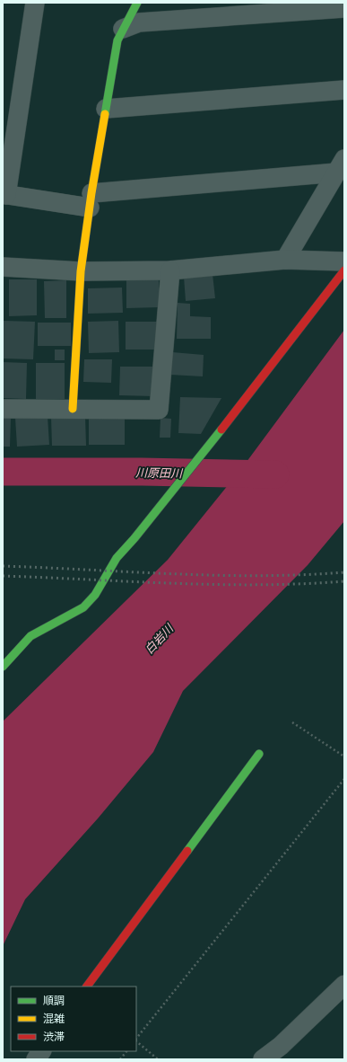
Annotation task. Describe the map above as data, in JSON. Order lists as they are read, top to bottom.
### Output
{
  "water": ["川原田川", "白岩川"],
  "legend": ["順調", "混雑", "渋滞"]
}
